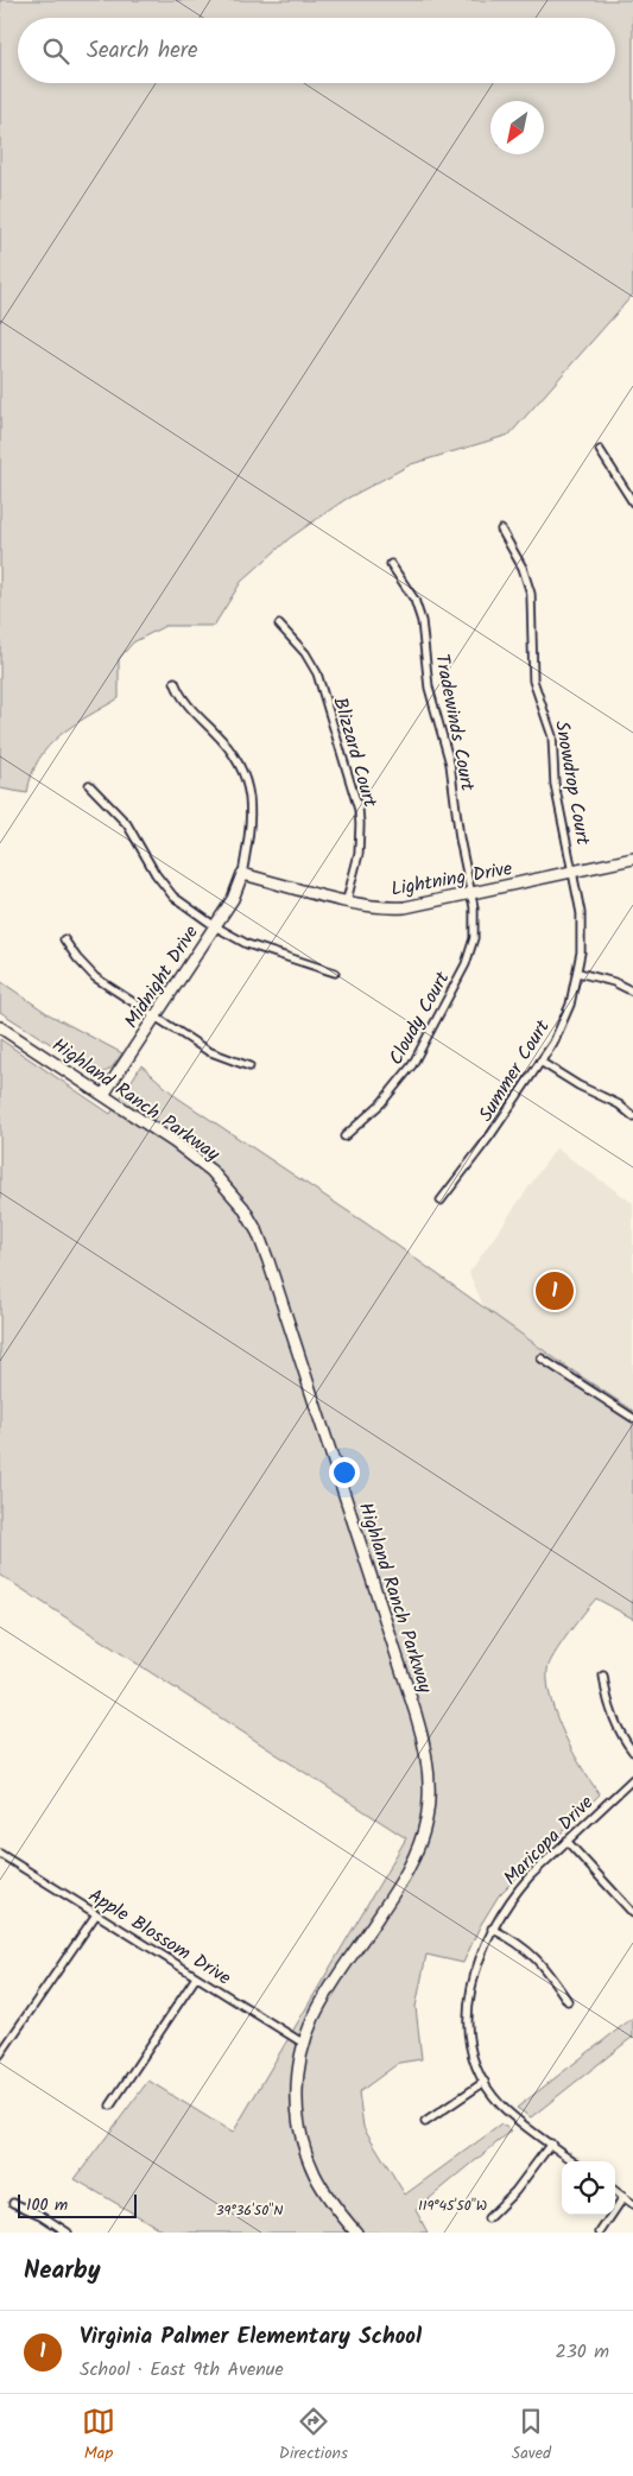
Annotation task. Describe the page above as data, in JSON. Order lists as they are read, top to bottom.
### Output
{
  "streets": {
    "main road": ["Lightning Drive", "Midnight Drive", "Highland Ranch Parkway"],
    "street": [
      "Tradewinds Court",
      "Blizzard Court",
      "Snowdrop Court",
      "Cloudy Court",
      "Summer Court",
      "Maricopa Drive",
      "Apple Blossom Drive"
    ]
  },
  "crossings": [
    ["Tradewinds Court", "Lightning Drive"],
    ["Tradewinds Court", "Cloudy Court"],
    ["Blizzard Court", "Lightning Drive"],
    ["Snowdrop Court", "Lightning Drive"],
    ["Snowdrop Court", "Summer Court"],
    ["Lightning Drive", "Midnight Drive"],
    ["Lightning Drive", "Cloudy Court"],
    ["Lightning Drive", "Summer Court"],
    ["Midnight Drive", "Highland Ranch Parkway"],
    ["Highland Ranch Parkway", "Apple Blossom Drive"]
  ],
  "scale_bar": "100 m",
  "north": "bottom left",
  "page": {
    "search": "Search here",
    "pins": "1",
    "scale": "100 m",
    "heading": "Nearby",
    "list": [
      {
        "mark": "1",
        "name": "Virginia Palmer Elementary School",
        "note": "School · East 9th Avenue",
        "value": "230 m"
      }
    ],
    "nav": ["Map", "Directions", "Saved"]
  },
  "coordinates": ["119°45'50\"W", "39°36'50\"N"]
}
